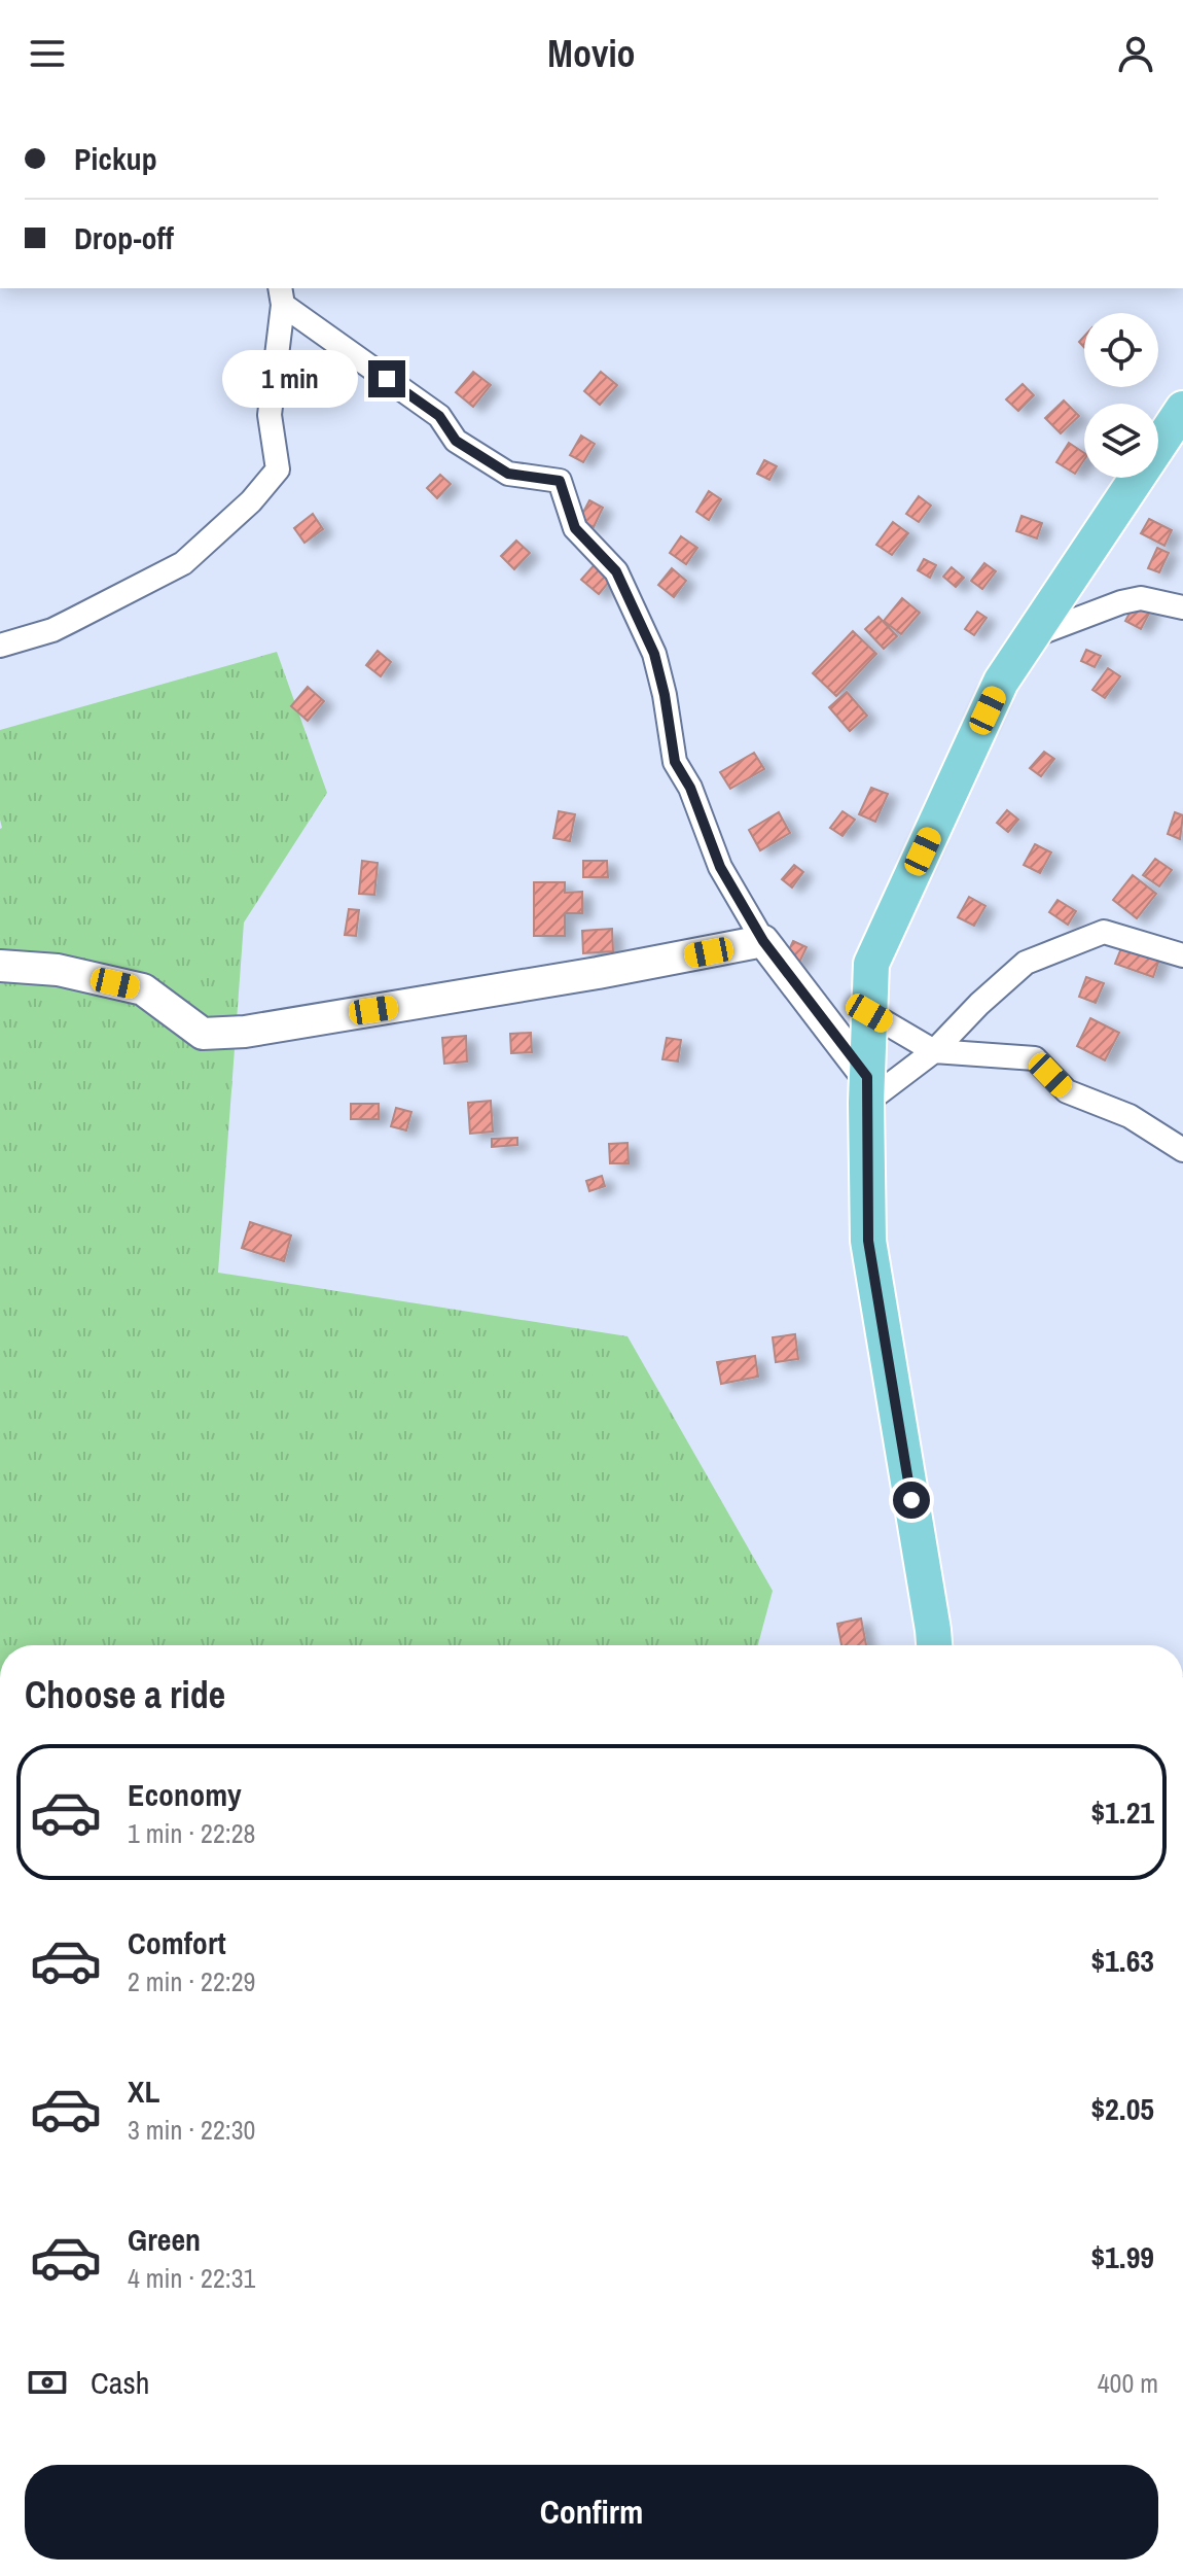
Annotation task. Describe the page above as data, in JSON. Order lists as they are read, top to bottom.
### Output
{
  "page": {
    "header": "Movio",
    "banner": ["Pickup", "Drop-off"],
    "bubble": "1 min",
    "heading": "Choose a ride",
    "list": [
      {
        "name": "Economy",
        "note": "1 min · 22:28",
        "value": "$1.21"
      },
      {
        "name": "Comfort",
        "note": "2 min · 22:29",
        "value": "$1.63"
      },
      {
        "name": "XL",
        "note": "3 min · 22:30",
        "value": "$2.05"
      },
      {
        "name": "Green",
        "note": "4 min · 22:31",
        "value": "$1.99"
      }
    ],
    "pay": ["Cash", "400 m"],
    "buttons": "Confirm"
  }
}
